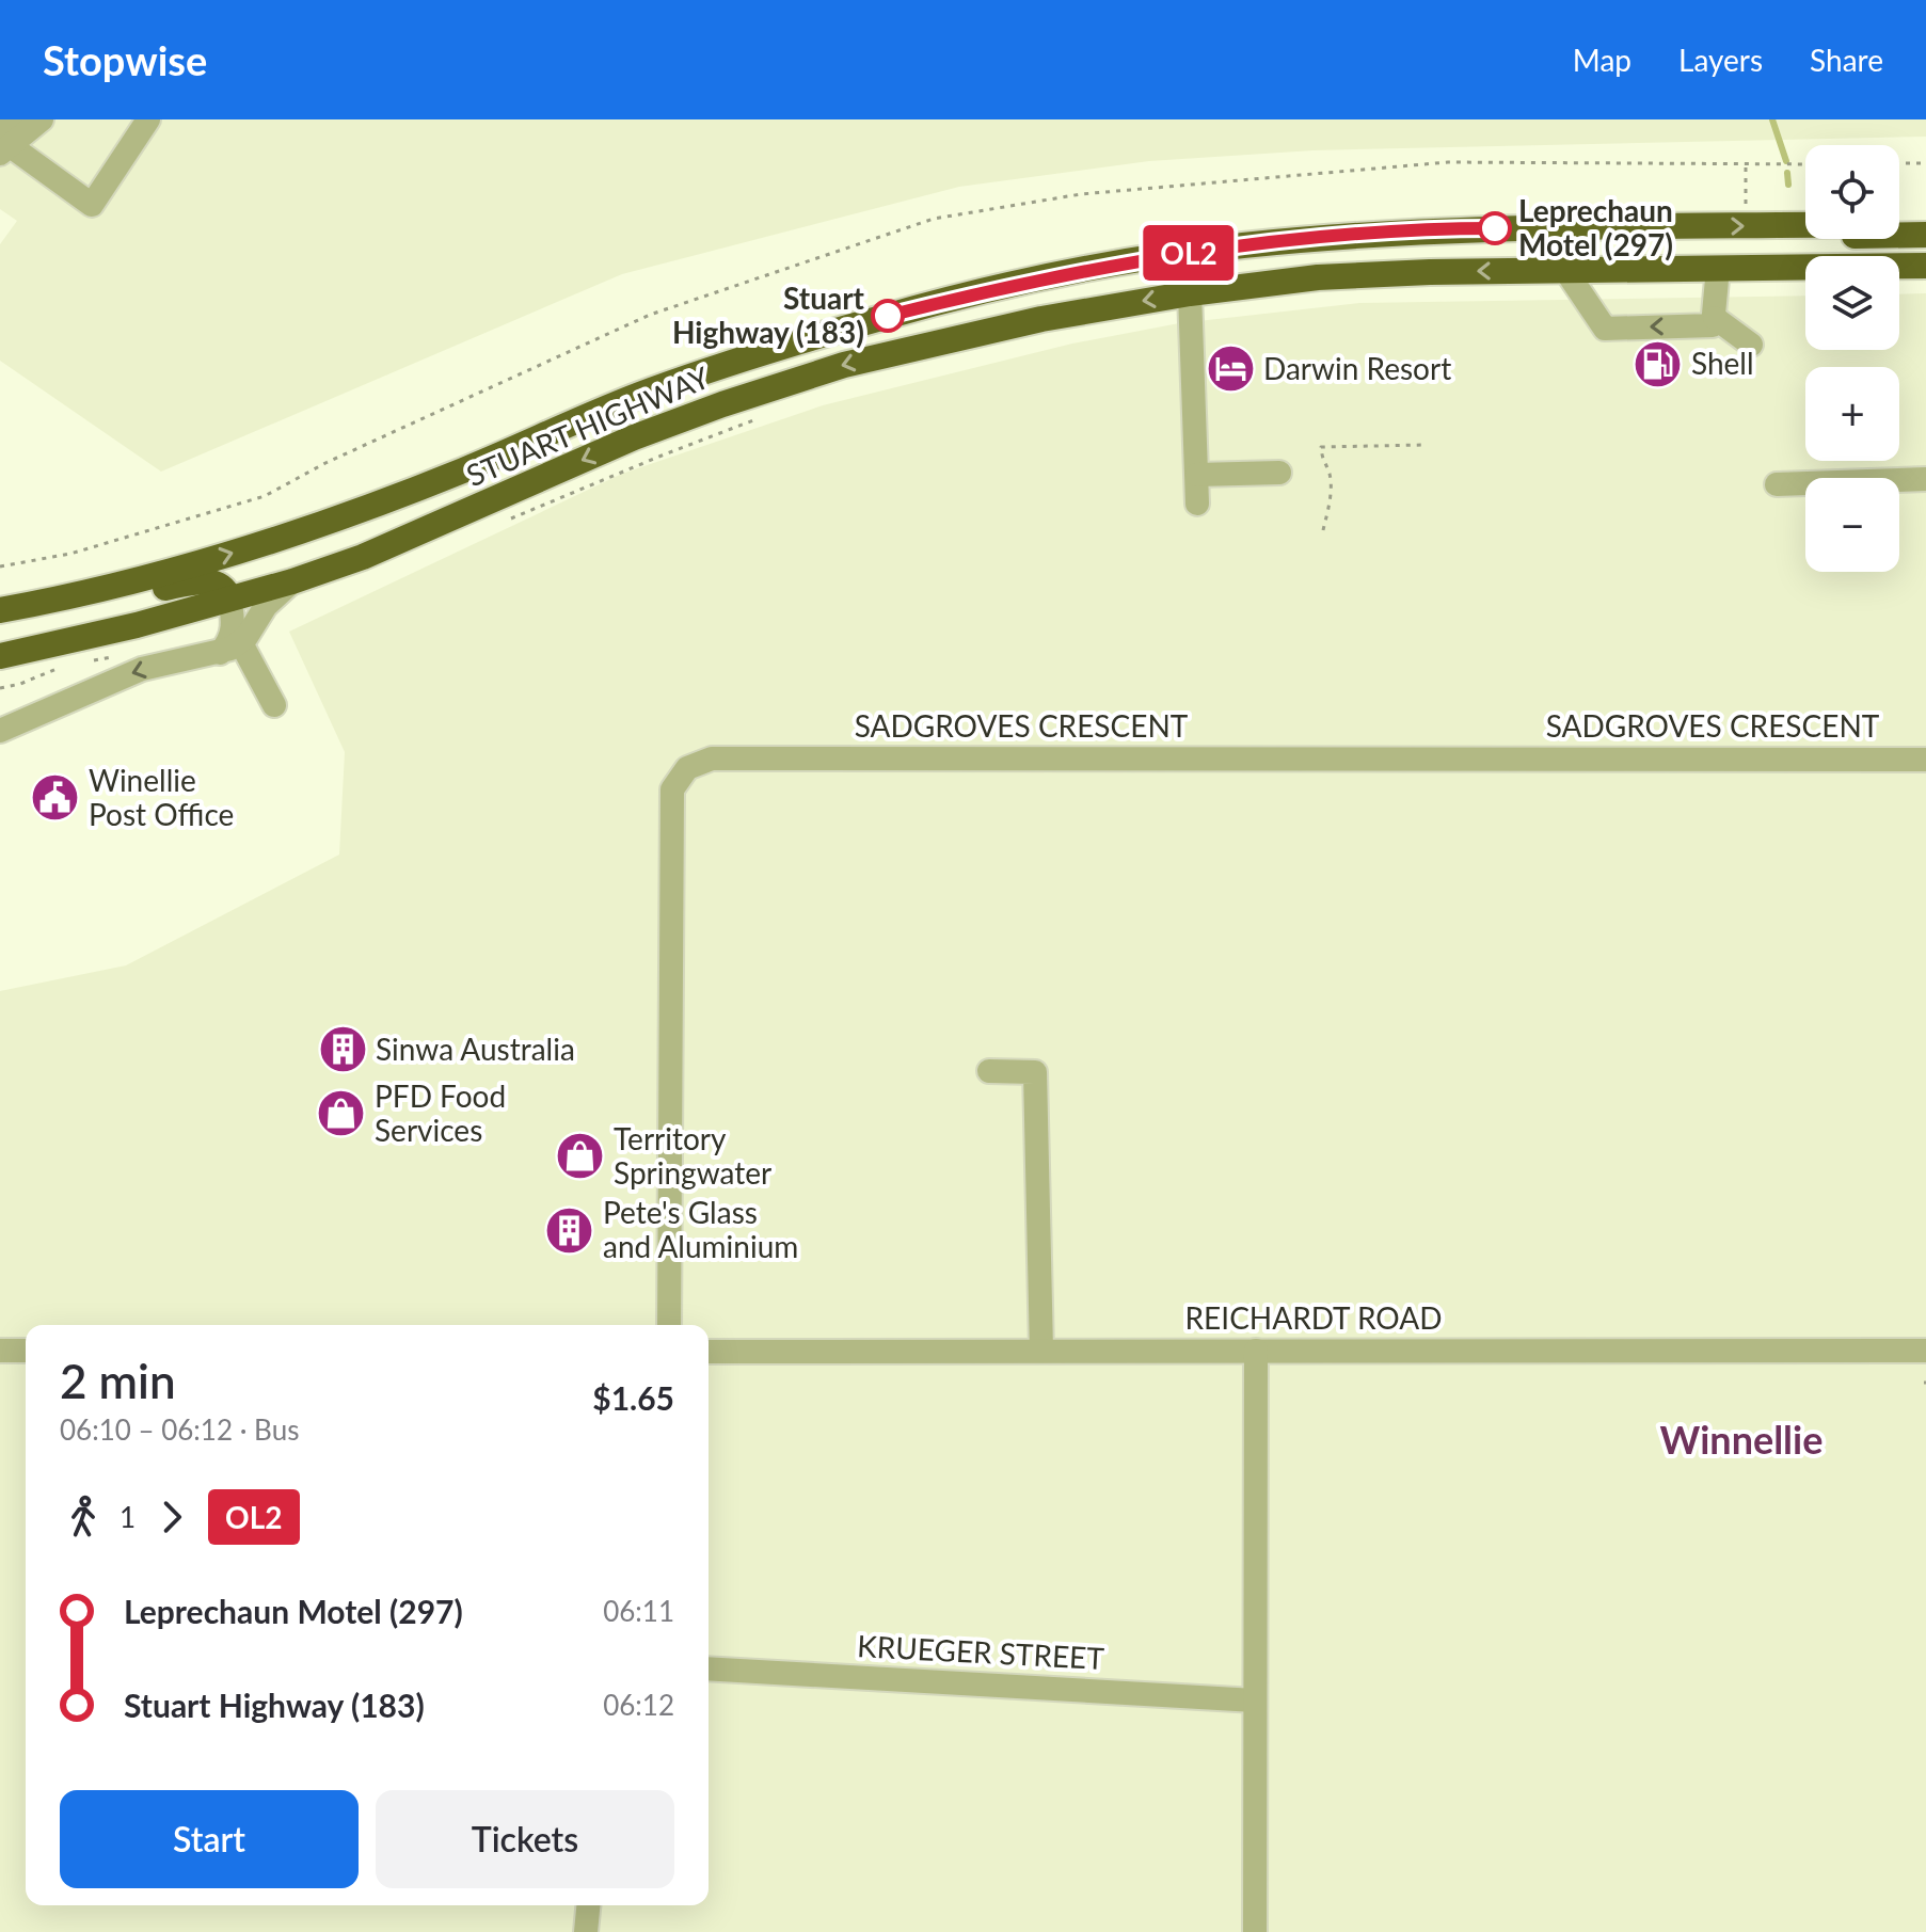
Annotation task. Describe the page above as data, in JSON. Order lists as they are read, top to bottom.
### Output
{
  "streets": {
    "highway": ["STUART HIGHWAY"],
    "street": ["SADGROVES CRESCENT", "REICHARDT ROAD", "KRUEGER STREET"]
  },
  "districts": ["Winnellie"],
  "places": {
    "other": ["Leprechaun Motel (297)", "Stuart Highway (183)"],
    "fuel station": ["Shell"],
    "hotel": ["Darwin Resort"],
    "public building": ["Winellie Post Office"],
    "building": ["Sinwa Australia", "Pete's Glass and Aluminium"],
    "shop": ["PFD Food Services", "Territory Springwater"]
  },
  "lines": ["bus line OL2"],
  "page": {
    "header": "Stopwise",
    "nav": ["Map", "Layers", "Share"],
    "on_map": "OL2",
    "map_buttons": ["+", "−"],
    "heading": ["2 min", "06:10 – 06:12 · Bus", "$1.65"],
    "legs": ["1", "OL2"],
    "list": [
      {
        "name": "Leprechaun Motel (297)",
        "value": "06:11"
      },
      {
        "name": "Stuart Highway (183)",
        "value": "06:12"
      }
    ],
    "buttons": ["Start", "Tickets"]
  }
}
